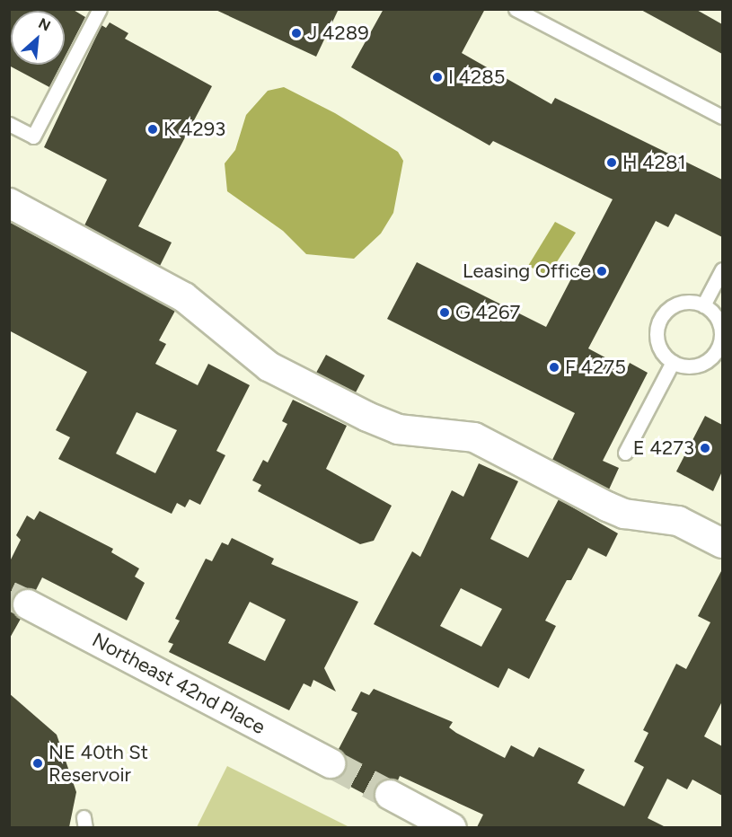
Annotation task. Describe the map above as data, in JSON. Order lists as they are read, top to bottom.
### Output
{
  "streets": {
    "street": ["Northeast 42nd Place"]
  },
  "places": [
    "J 4289",
    "I 4285",
    "K 4293",
    "H 4281",
    "Leasing Office",
    "G 4267",
    "F 4275",
    "E 4273",
    "NE 40th St Reservoir"
  ],
  "north": "top right"
}
